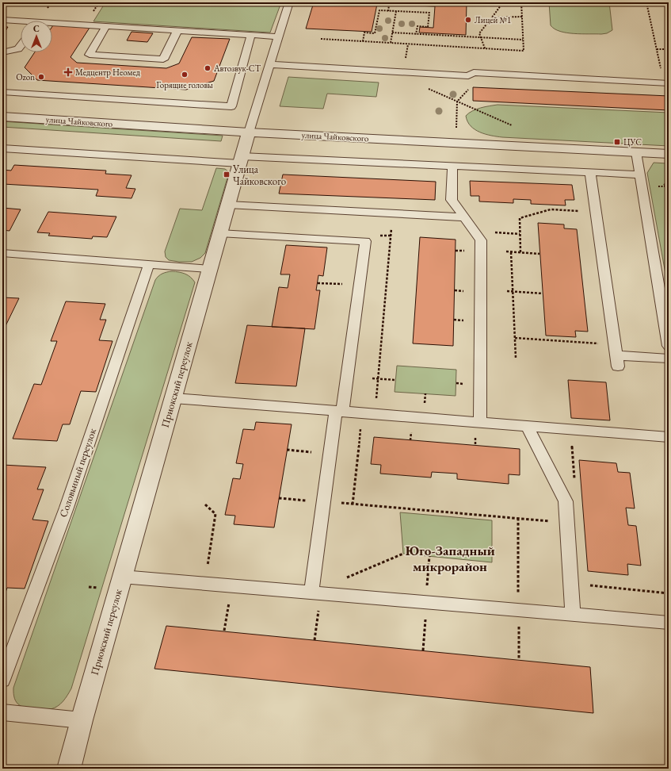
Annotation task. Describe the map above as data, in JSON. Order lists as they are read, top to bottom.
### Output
{
  "streets": {
    "street": ["улица Чайковского", "Приокский переулок"],
    "lane": ["Соловьиный переулок"]
  },
  "crossings": [
    ["улица Чайковского", "Приокский переулок"]
  ],
  "districts": ["Юго-Западный микрорайон"],
  "places": {
    "other": [
      "Лицей №1",
      "Автозвук-СТ",
      "Горящие головы",
      "Ozon"
    ],
    "health": ["Медцентр Неомед"],
    "transit": ["ЦУС", "Улица Чайковского"]
  },
  "north": "top"
}
